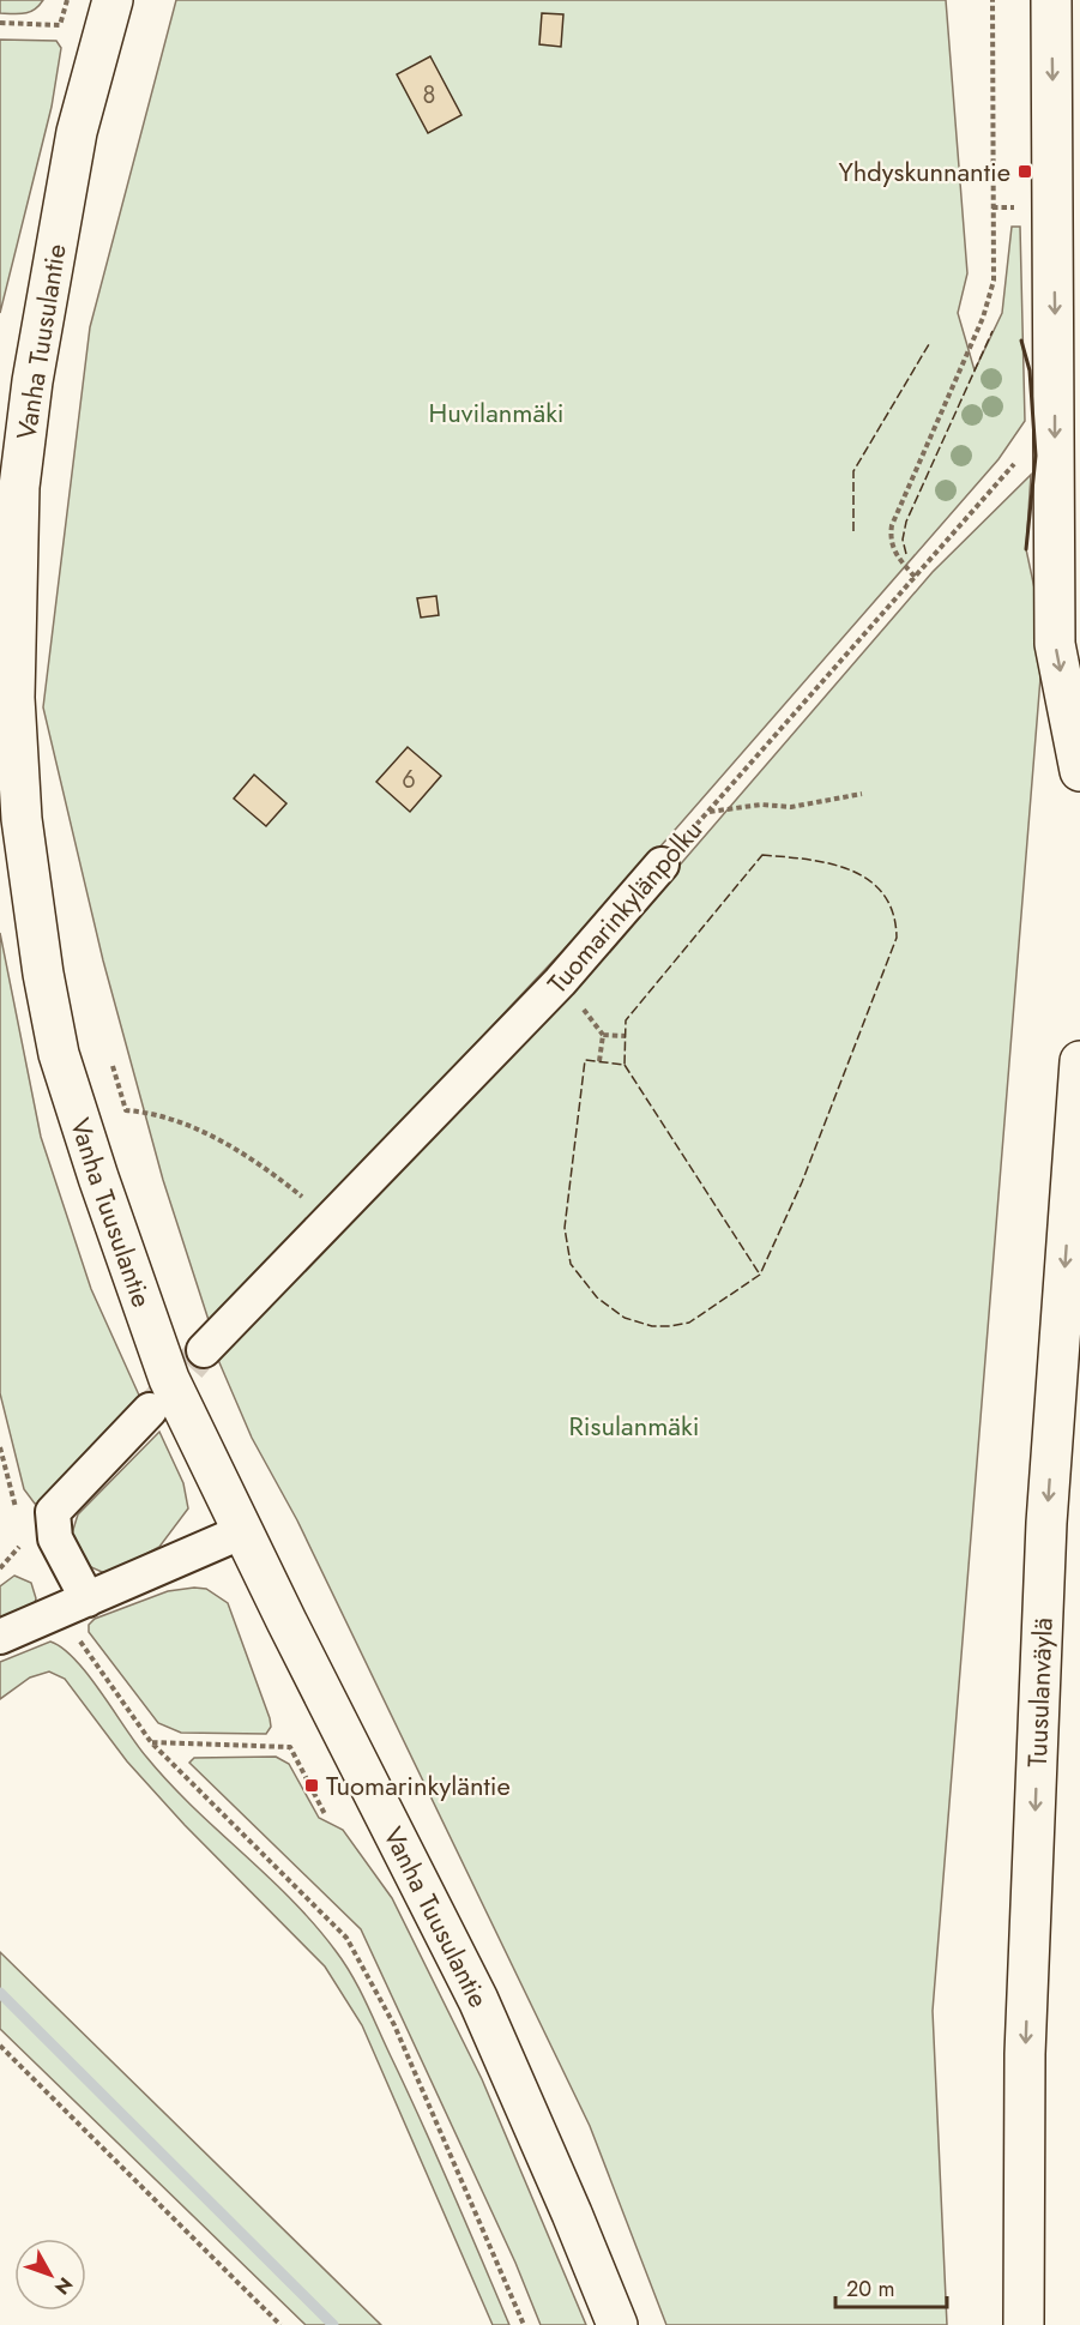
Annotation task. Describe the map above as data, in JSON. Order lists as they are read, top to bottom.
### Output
{
  "streets": {
    "main road": ["Vanha Tuusulantie", "Tuusulanväylä"],
    "street": ["Tuomarinkylänpolku"]
  },
  "one_way": ["Tuusulanväylä"],
  "parks": ["Huvilanmäki", "Risulanmäki"],
  "places": {
    "transit": ["Yhdyskunnantie", "Tuomarinkyläntie"]
  },
  "house_numbers": ["8", "6"],
  "scale_bar": "20 m",
  "north": "bottom right"
}
